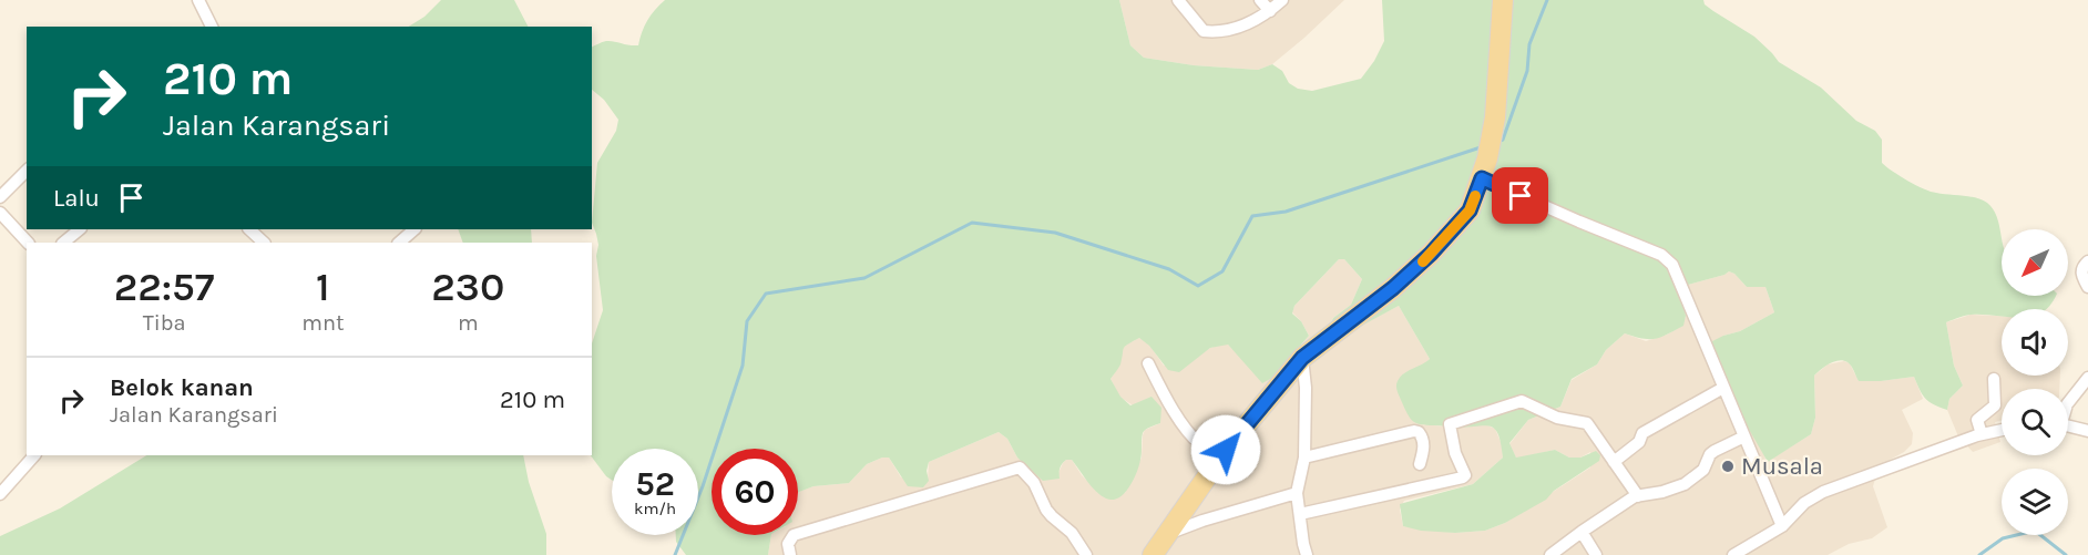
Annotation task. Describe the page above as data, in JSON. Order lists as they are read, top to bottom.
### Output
{
  "places": ["Musala"],
  "north": "bottom left",
  "page": {
    "turn": ["210 m", "Jalan Karangsari"],
    "then": "Lalu",
    "eta": [
      "22:57",
      "Tiba",
      "1",
      "mnt",
      "230",
      "m"
    ],
    "list": [
      {
        "name": "Belok kanan",
        "note": "Jalan Karangsari",
        "value": "210 m"
      }
    ],
    "speed": "52 km/h",
    "limit": "60"
  }
}
